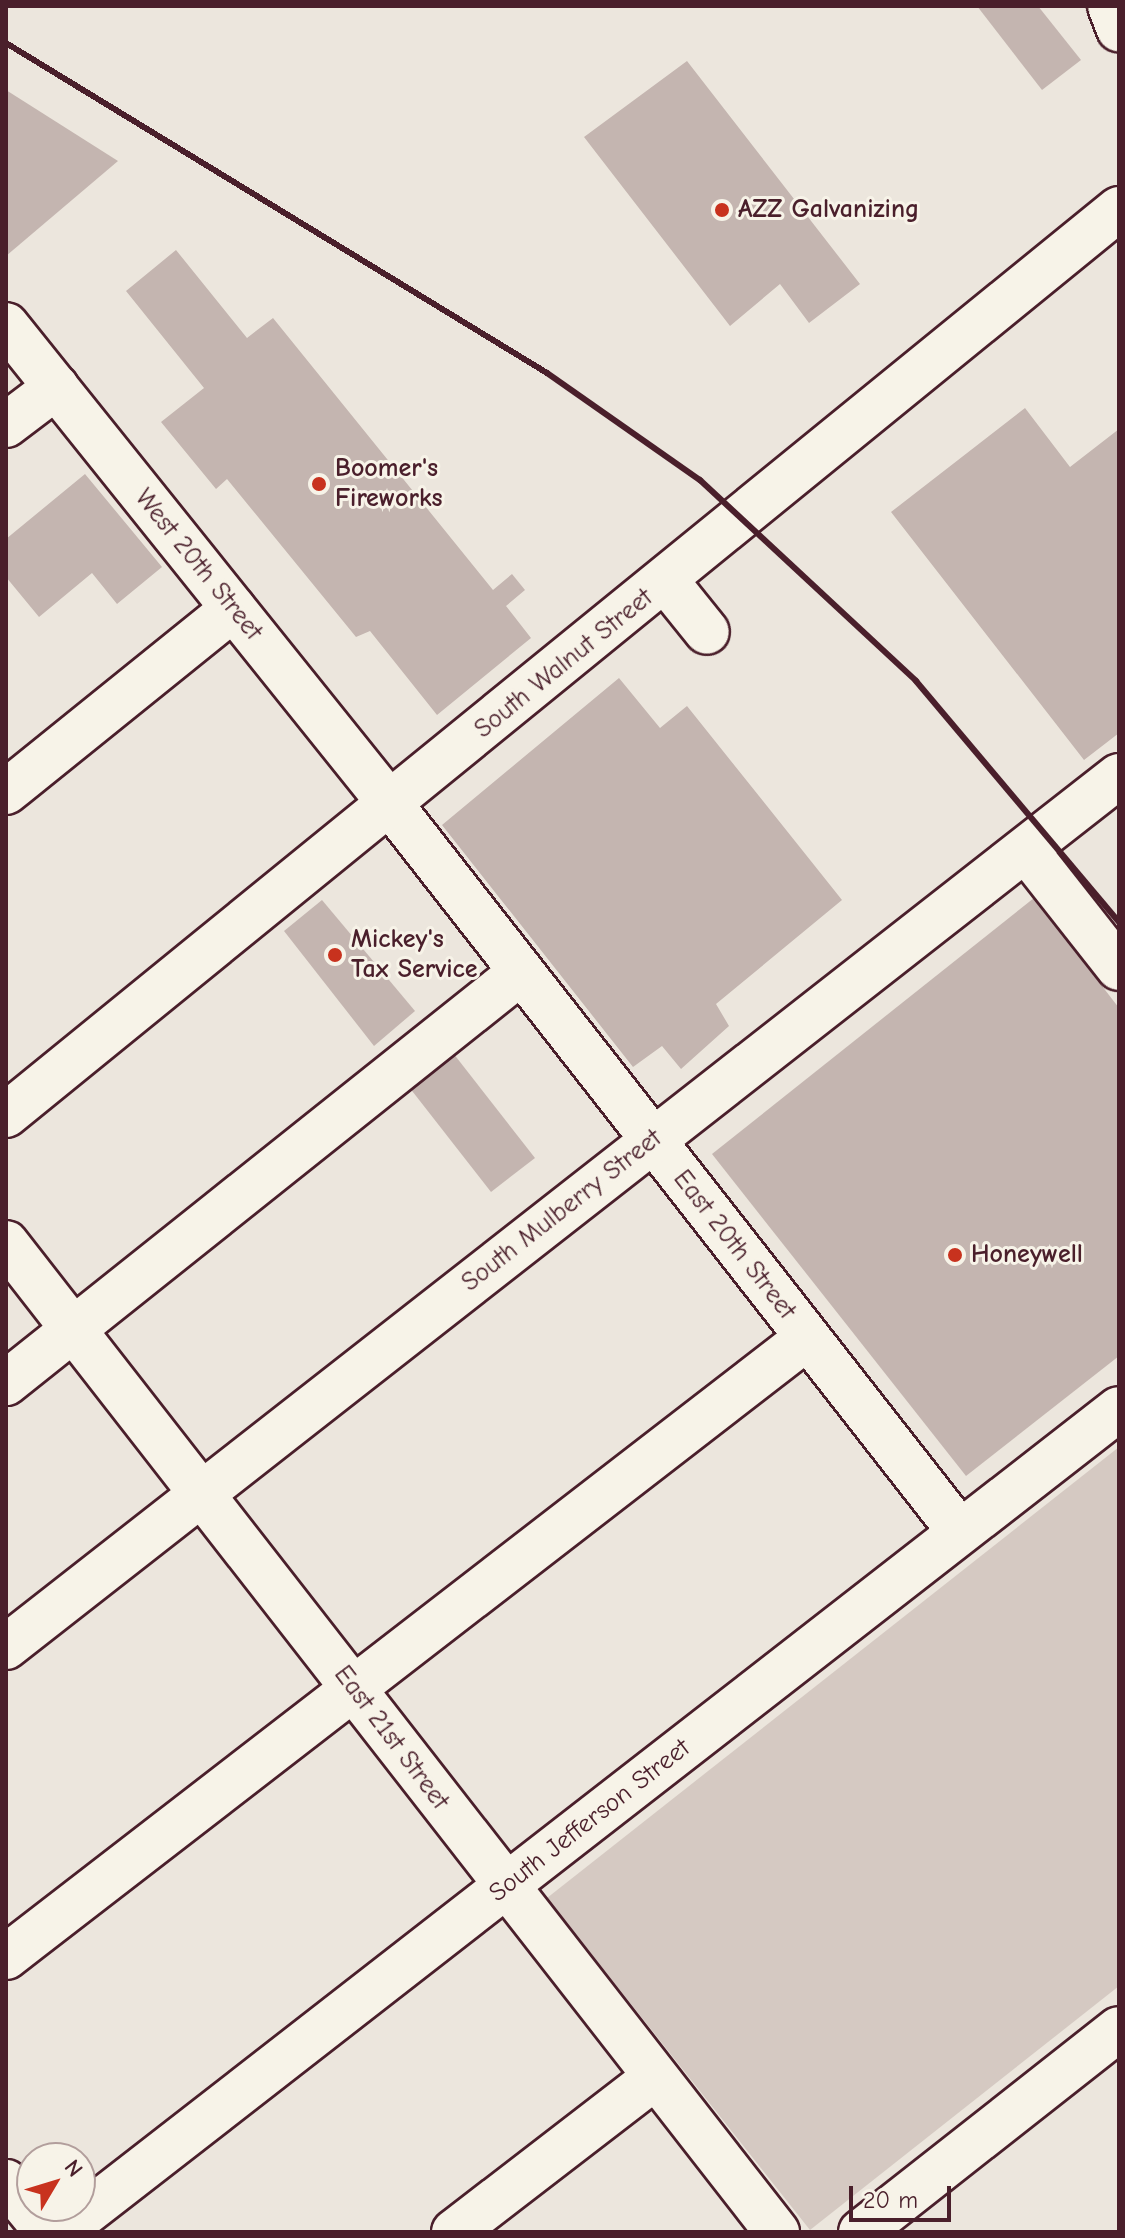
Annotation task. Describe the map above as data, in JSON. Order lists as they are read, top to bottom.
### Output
{
  "streets": {
    "street": [
      "West 20th Street",
      "South Walnut Street",
      "South Mulberry Street",
      "East 20th Street",
      "East 21st Street",
      "South Jefferson Street"
    ]
  },
  "crossings": [
    ["West 20th Street", "South Walnut Street"],
    ["West 20th Street", "East 20th Street"],
    ["South Walnut Street", "East 20th Street"],
    ["South Mulberry Street", "East 20th Street"],
    ["South Mulberry Street", "East 21st Street"],
    ["East 20th Street", "South Jefferson Street"],
    ["East 21st Street", "South Jefferson Street"]
  ],
  "places": [
    "AZZ Galvanizing",
    "Boomer's Fireworks",
    "Mickey's Tax Service",
    "Honeywell"
  ],
  "scale_bar": "20 m",
  "north": "top right"
}
